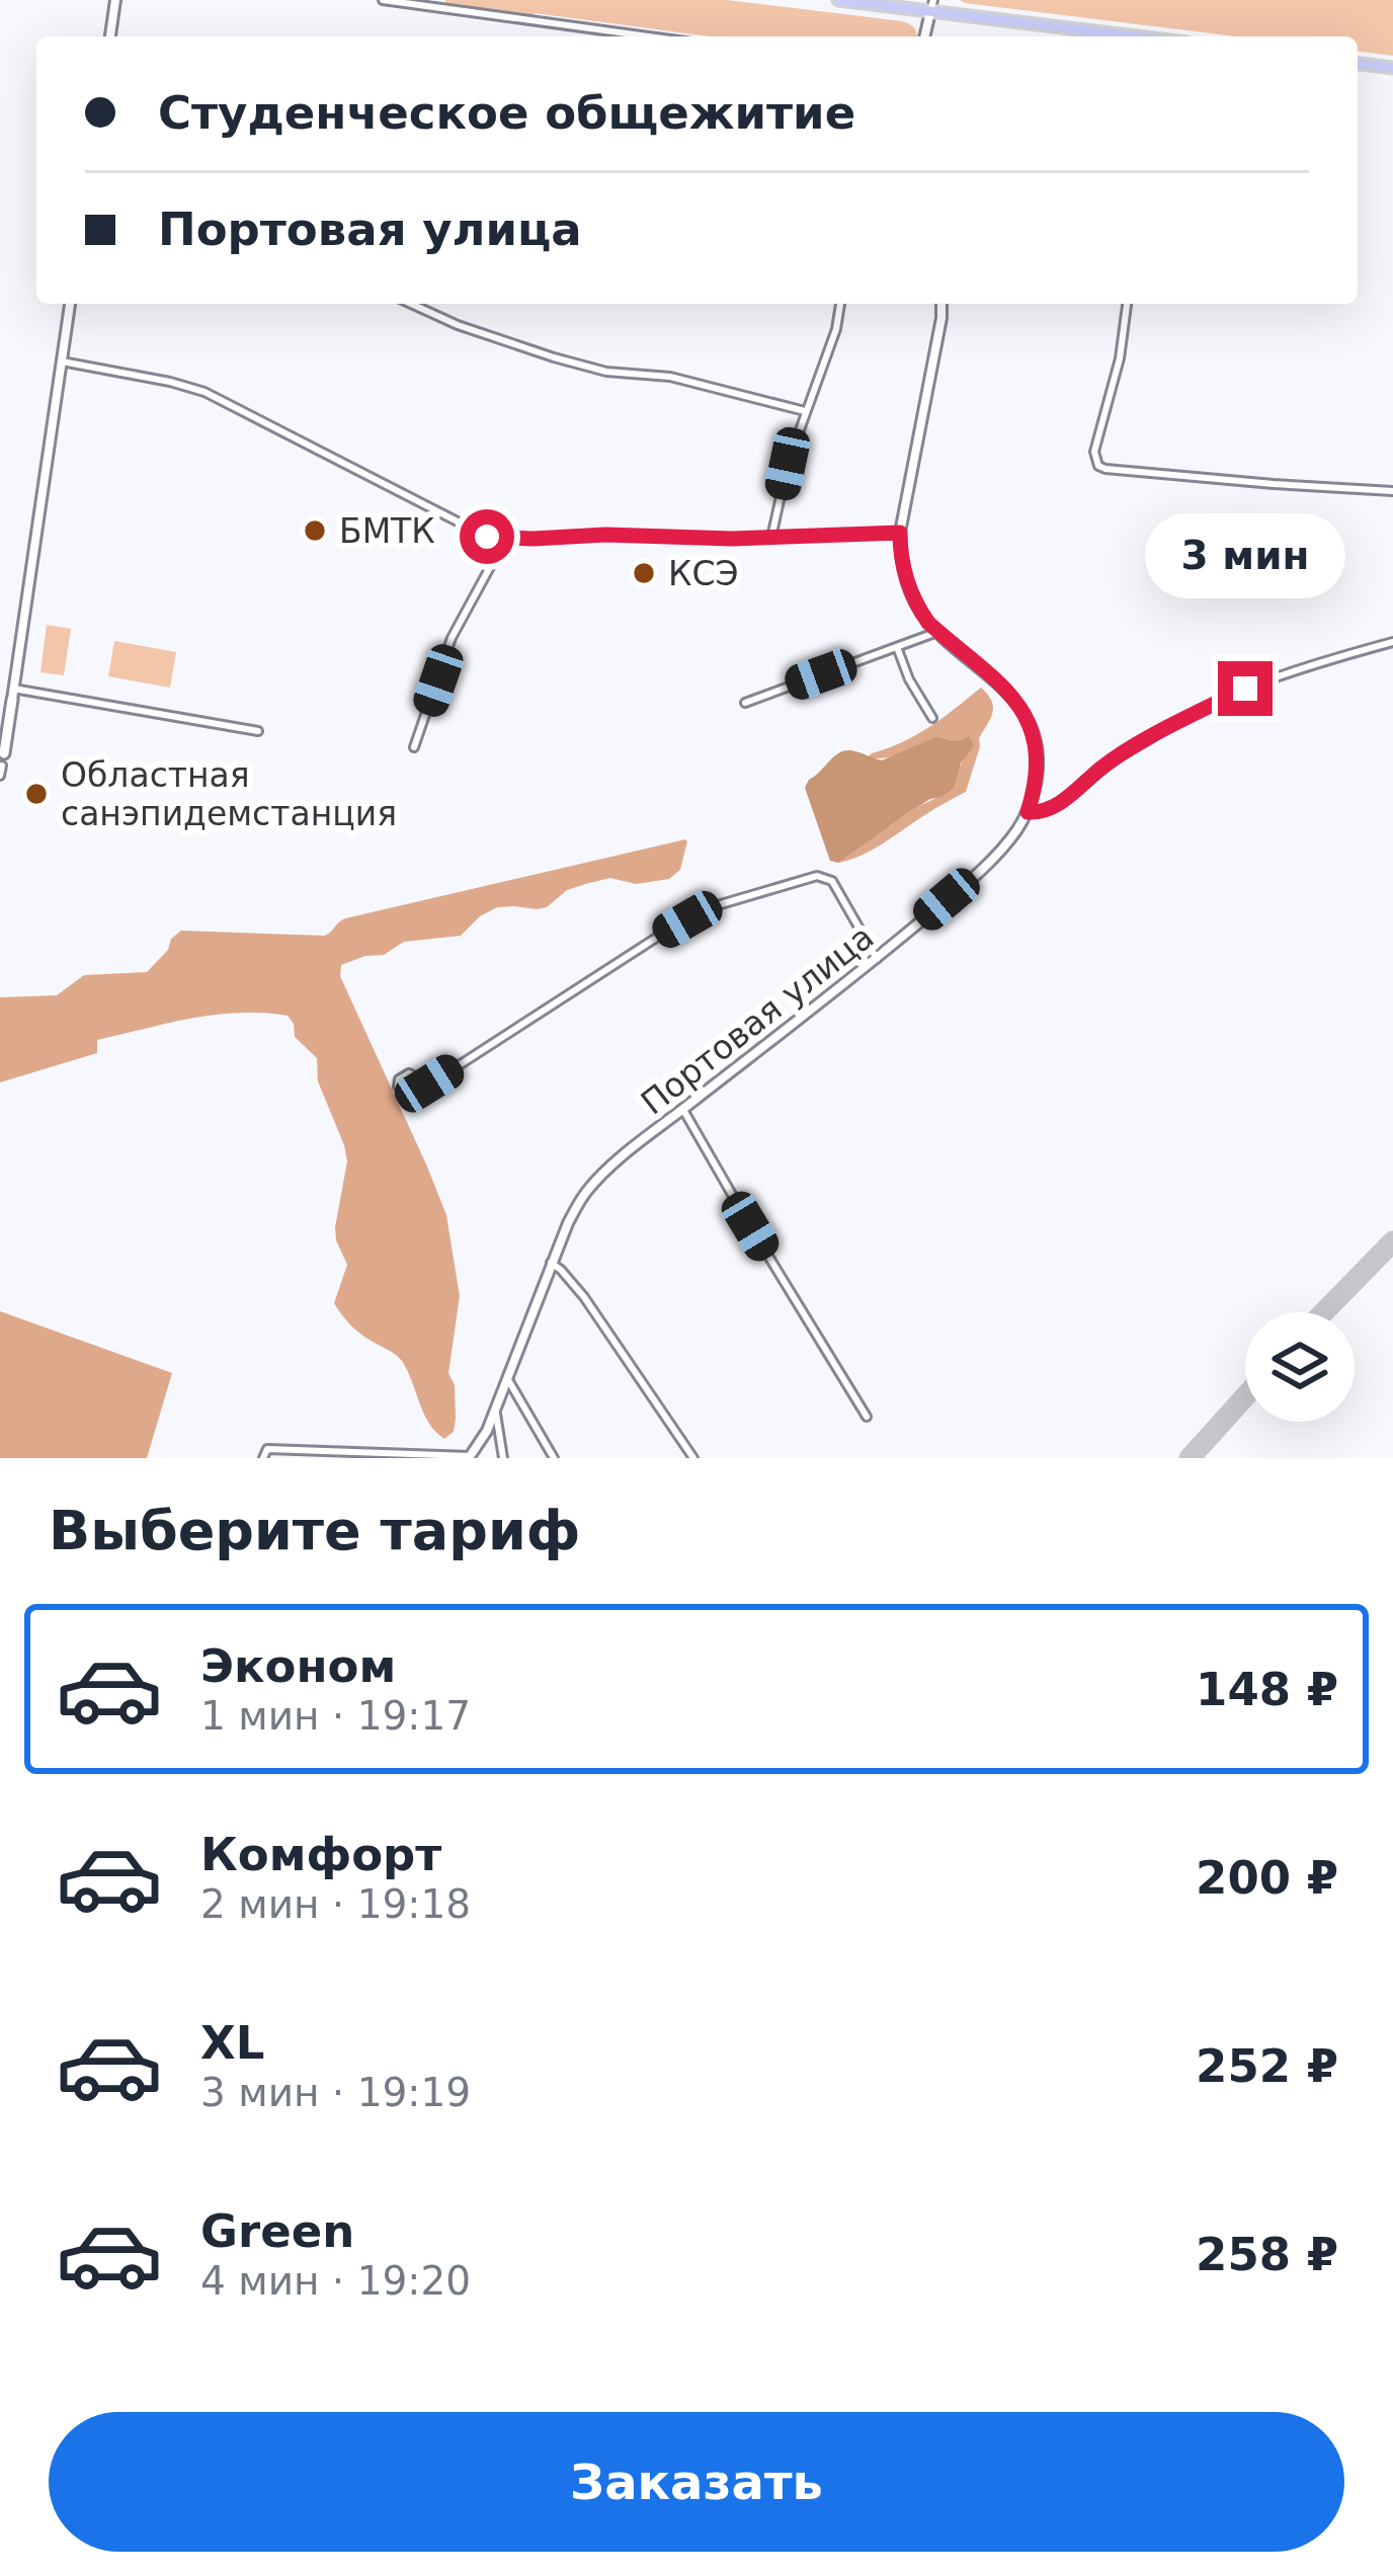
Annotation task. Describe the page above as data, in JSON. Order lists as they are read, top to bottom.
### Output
{
  "streets": {
    "street": ["Портовая улица"]
  },
  "places": ["БМТК", "КСЭ", "Областная санэпидемстанция"],
  "page": {
    "banner": ["Студенческое общежитие", "Портовая улица"],
    "bubble": "3 мин",
    "heading": "Выберите тариф",
    "list": [
      {
        "name": "Эконом",
        "note": "1 мин · 19:17",
        "value": "148 ₽"
      },
      {
        "name": "Комфорт",
        "note": "2 мин · 19:18",
        "value": "200 ₽"
      },
      {
        "name": "XL",
        "note": "3 мин · 19:19",
        "value": "252 ₽"
      },
      {
        "name": "Green",
        "note": "4 мин · 19:20",
        "value": "258 ₽"
      }
    ],
    "buttons": "Заказать"
  }
}
